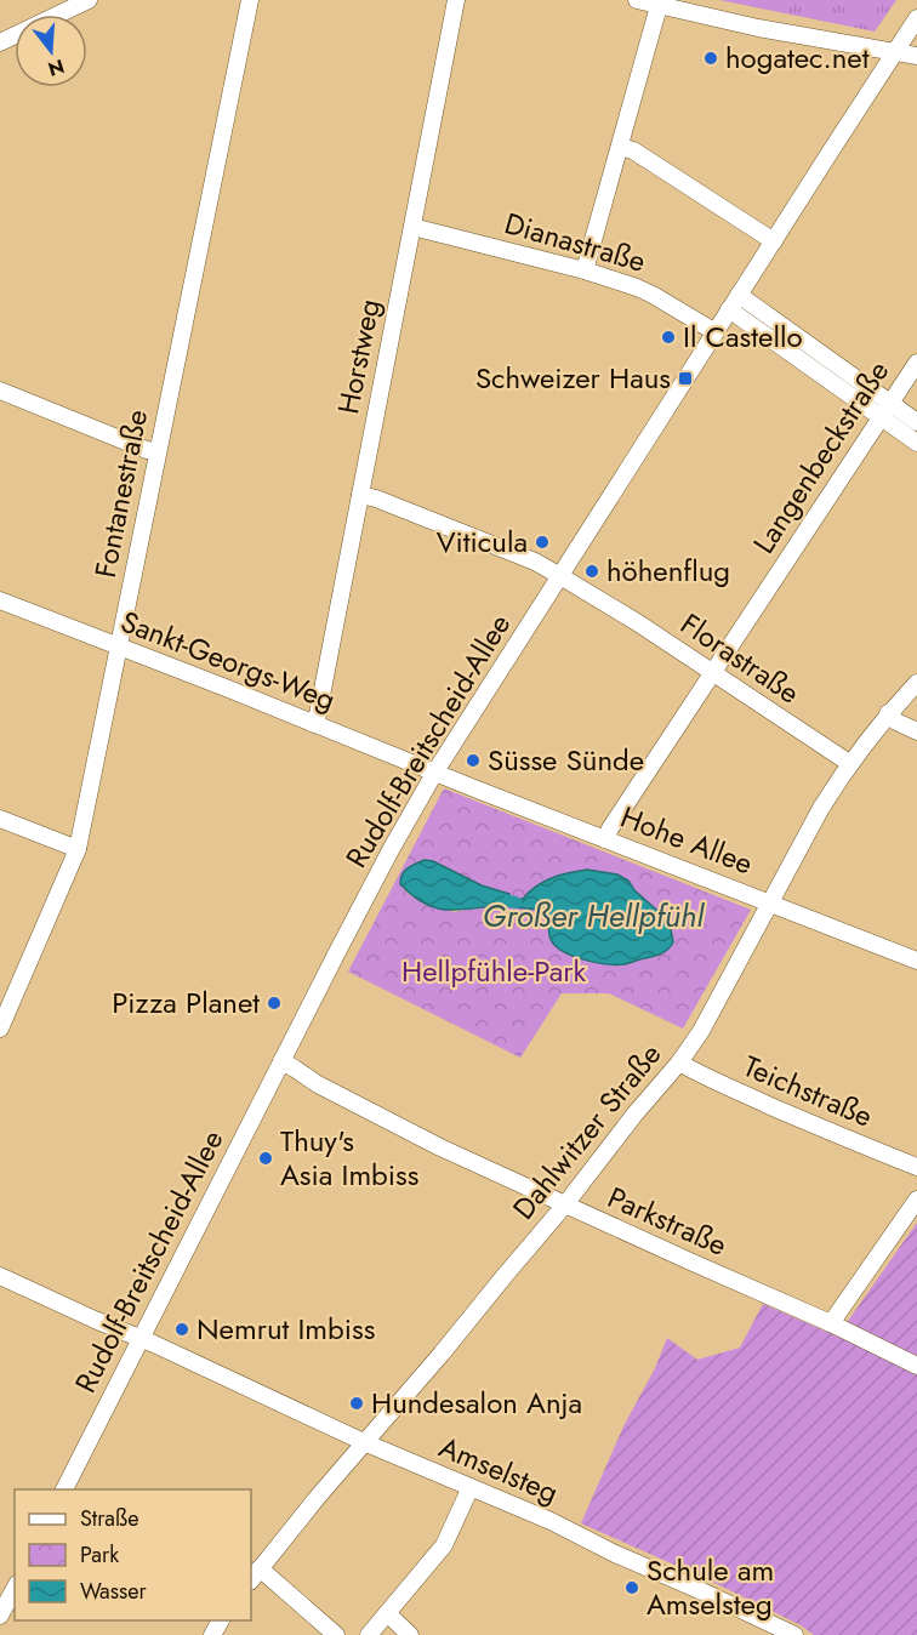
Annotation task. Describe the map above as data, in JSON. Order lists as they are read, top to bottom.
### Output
{
  "streets": {
    "street": [
      "Dianastraße",
      "Horstweg",
      "Langenbeckstraße",
      "Fontanestraße",
      "Florastraße",
      "Sankt-Georgs-Weg",
      "Rudolf-Breitscheid-Allee",
      "Hohe Allee",
      "Teichstraße",
      "Dahlwitzer Straße",
      "Parkstraße",
      "Amselsteg"
    ]
  },
  "crossings": [
    ["Dianastraße", "Horstweg"],
    ["Dianastraße", "Rudolf-Breitscheid-Allee"],
    ["Horstweg", "Florastraße"],
    ["Horstweg", "Sankt-Georgs-Weg"],
    ["Langenbeckstraße", "Florastraße"],
    ["Langenbeckstraße", "Hohe Allee"],
    ["Fontanestraße", "Sankt-Georgs-Weg"],
    ["Florastraße", "Rudolf-Breitscheid-Allee"],
    ["Florastraße", "Dahlwitzer Straße"],
    ["Sankt-Georgs-Weg", "Rudolf-Breitscheid-Allee"],
    ["Sankt-Georgs-Weg", "Hohe Allee"],
    ["Rudolf-Breitscheid-Allee", "Hohe Allee"],
    ["Rudolf-Breitscheid-Allee", "Parkstraße"],
    ["Rudolf-Breitscheid-Allee", "Amselsteg"],
    ["Hohe Allee", "Dahlwitzer Straße"],
    ["Teichstraße", "Dahlwitzer Straße"],
    ["Dahlwitzer Straße", "Parkstraße"],
    ["Dahlwitzer Straße", "Amselsteg"]
  ],
  "water": ["Großer Hellpfühl"],
  "parks": ["Hellpfühle-Park"],
  "places": {
    "other": [
      "hogatec.net",
      "Il Castello",
      "Viticula",
      "höhenflug",
      "Süsse Sünde",
      "Pizza Planet",
      "Thuy's Asia Imbiss",
      "Nemrut Imbiss",
      "Hundesalon Anja",
      "Schule am Amselsteg"
    ],
    "transit": ["Schweizer Haus"]
  },
  "legend": ["Straße", "Park", "Wasser"],
  "north": "bottom"
}
